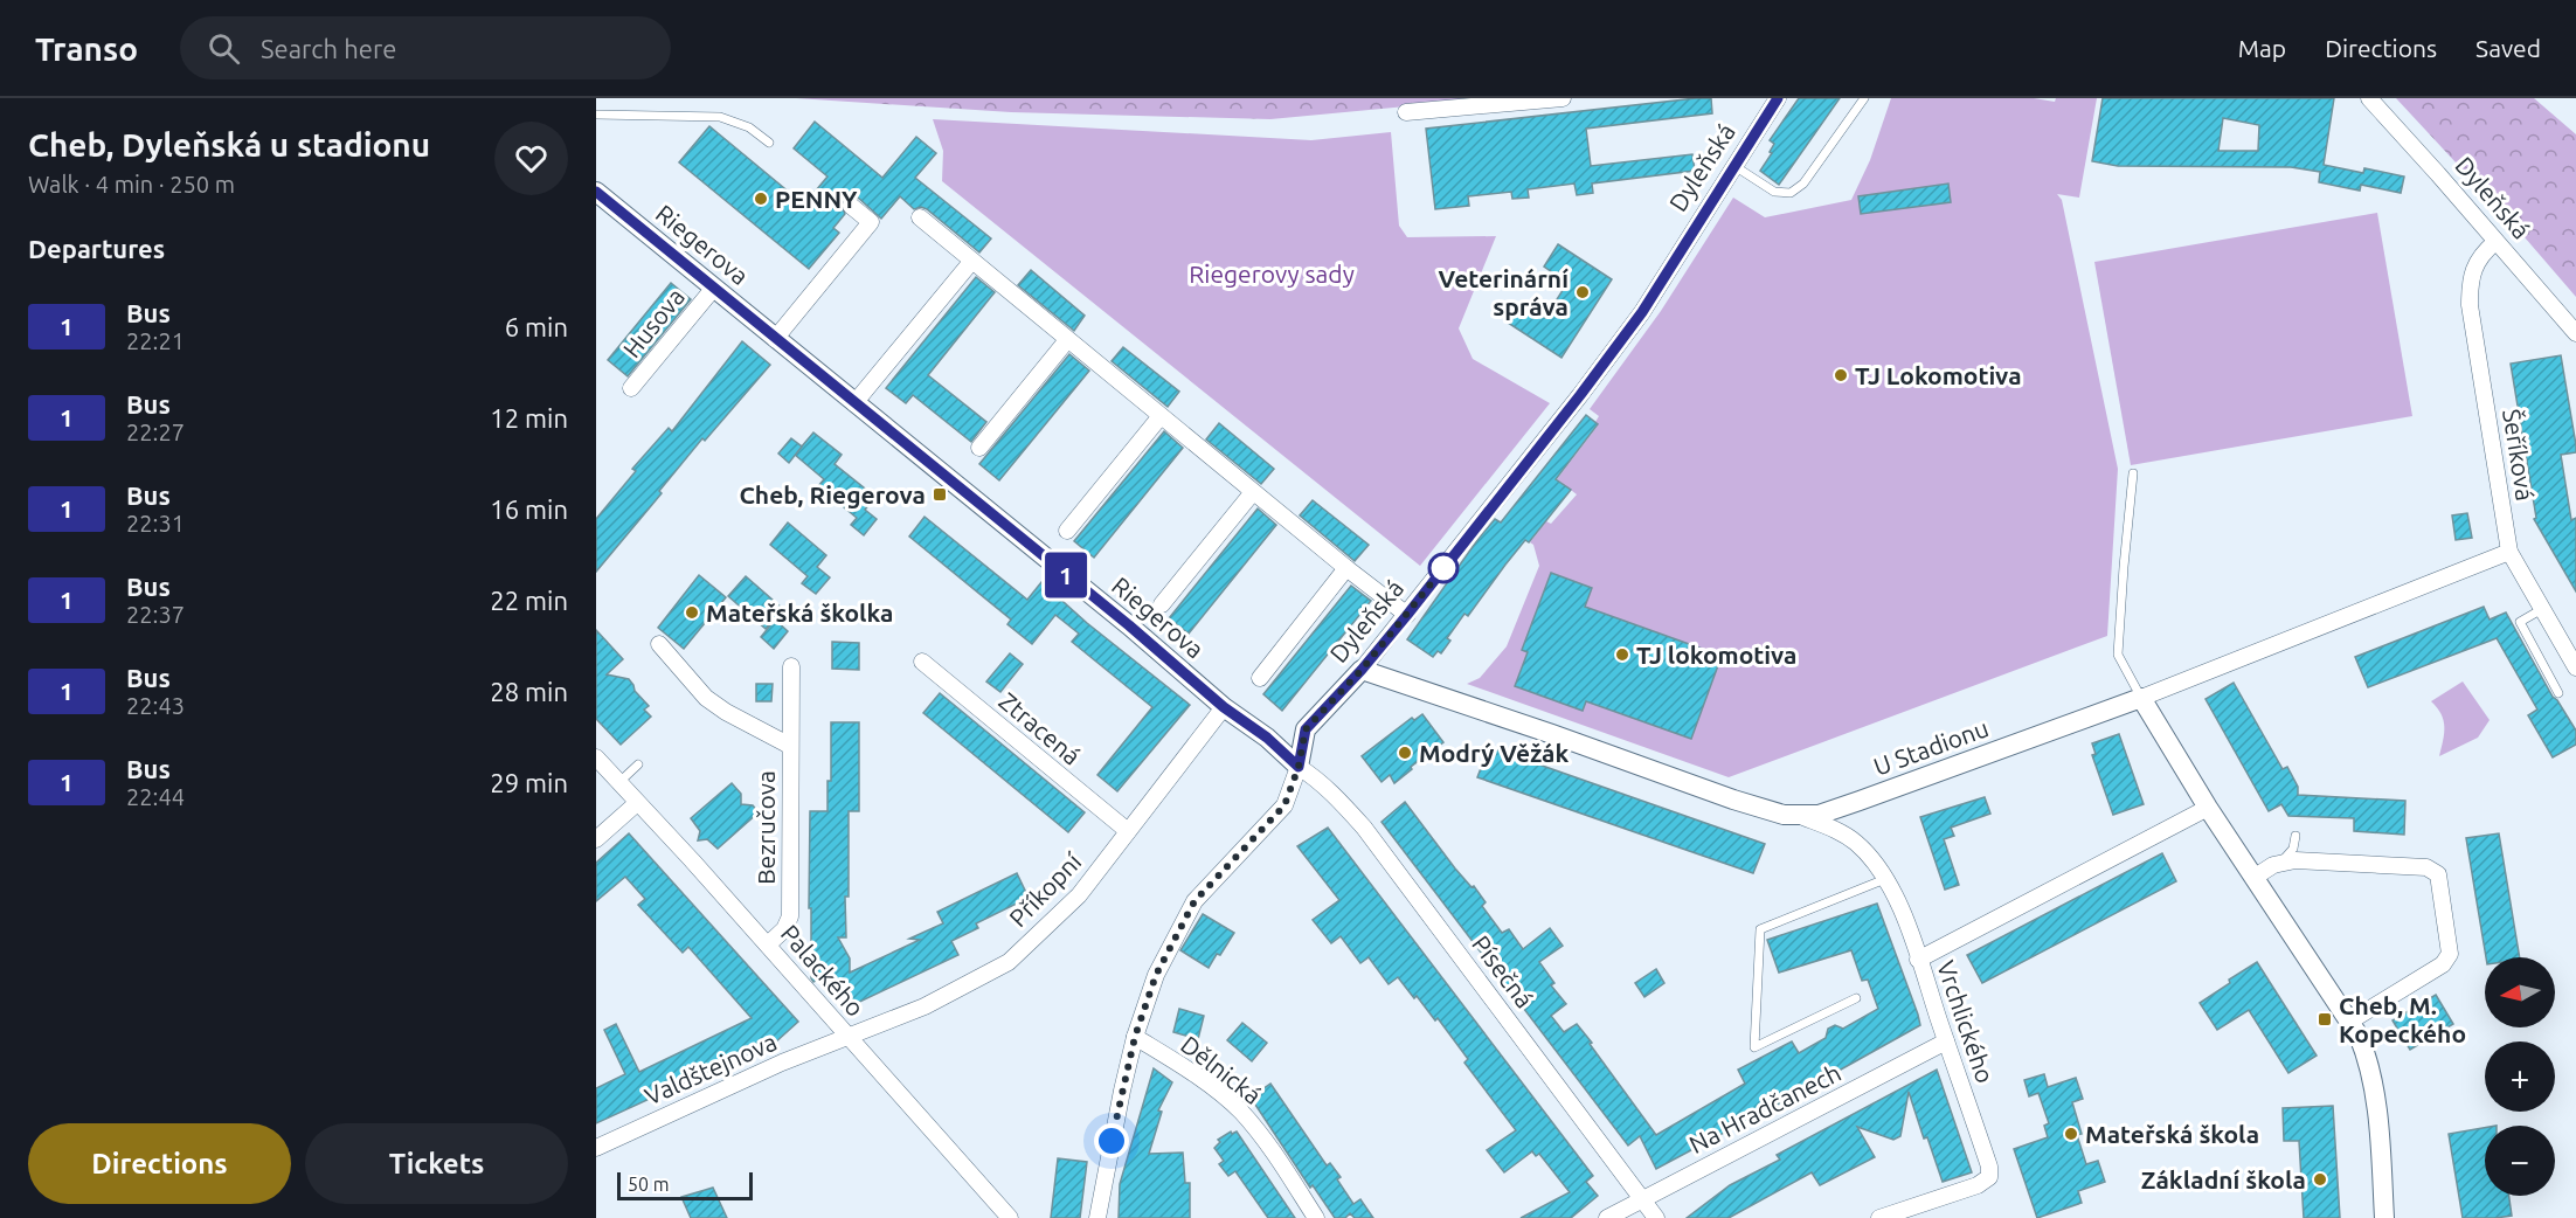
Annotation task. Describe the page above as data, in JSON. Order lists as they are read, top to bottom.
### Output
{
  "streets": {
    "street": [
      "Dyleňská",
      "Riegerova",
      "Husova",
      "Šeříková",
      "Ztracená",
      "U Stadionu",
      "Bezručova",
      "Příkopní",
      "Palackého",
      "Písečná",
      "Vrchlického",
      "Valdštejnova",
      "Dělnická",
      "Na Hradčanech"
    ]
  },
  "crossings": [
    ["Dyleňská", "Riegerova"],
    ["Dyleňská", "Šeříková"],
    ["Dyleňská", "U Stadionu"],
    ["Dyleňská", "Písečná"],
    ["Dyleňská", "Dělnická"],
    ["Riegerova", "Husova"],
    ["Riegerova", "Příkopní"],
    ["Riegerova", "Písečná"],
    ["Šeříková", "U Stadionu"],
    ["Ztracená", "Příkopní"],
    ["U Stadionu", "Vrchlického"],
    ["Bezručova", "Palackého"],
    ["Příkopní", "Palackého"],
    ["Příkopní", "Valdštejnova"],
    ["Palackého", "Valdštejnova"],
    ["Písečná", "Na Hradčanech"],
    ["Vrchlického", "Na Hradčanech"]
  ],
  "parks": ["Riegerovy sady"],
  "places": {
    "other": [
      "PENNY",
      "Veterinární správa",
      "TJ Lokomotiva",
      "Mateřská školka",
      "TJ lokomotiva",
      "Modrý Věžák",
      "Mateřská škola",
      "Základní škola"
    ],
    "transit": ["Cheb, Riegerova", "Cheb, M. Kopeckého"]
  },
  "lines": ["bus line 1"],
  "scale_bar": "50 m",
  "north": "left",
  "page": {
    "header": "Transo",
    "search": "Search here",
    "nav": ["Map", "Directions", "Saved"],
    "heading": [
      ["Cheb, Dyleňská u stadionu", "Walk · 4 min · 250 m"],
      "Departures"
    ],
    "on_map": "1",
    "list": [
      {
        "mark": "1",
        "name": "Bus",
        "note": "22:21",
        "value": "6 min"
      },
      {
        "mark": "1",
        "name": "Bus",
        "note": "22:27",
        "value": "12 min"
      },
      {
        "mark": "1",
        "name": "Bus",
        "note": "22:31",
        "value": "16 min"
      },
      {
        "mark": "1",
        "name": "Bus",
        "note": "22:37",
        "value": "22 min"
      },
      {
        "mark": "1",
        "name": "Bus",
        "note": "22:43",
        "value": "28 min"
      },
      {
        "mark": "1",
        "name": "Bus",
        "note": "22:44",
        "value": "29 min"
      }
    ],
    "map_buttons": ["+", "−"],
    "buttons": ["Directions", "Tickets"],
    "scale": "50 m"
  }
}
